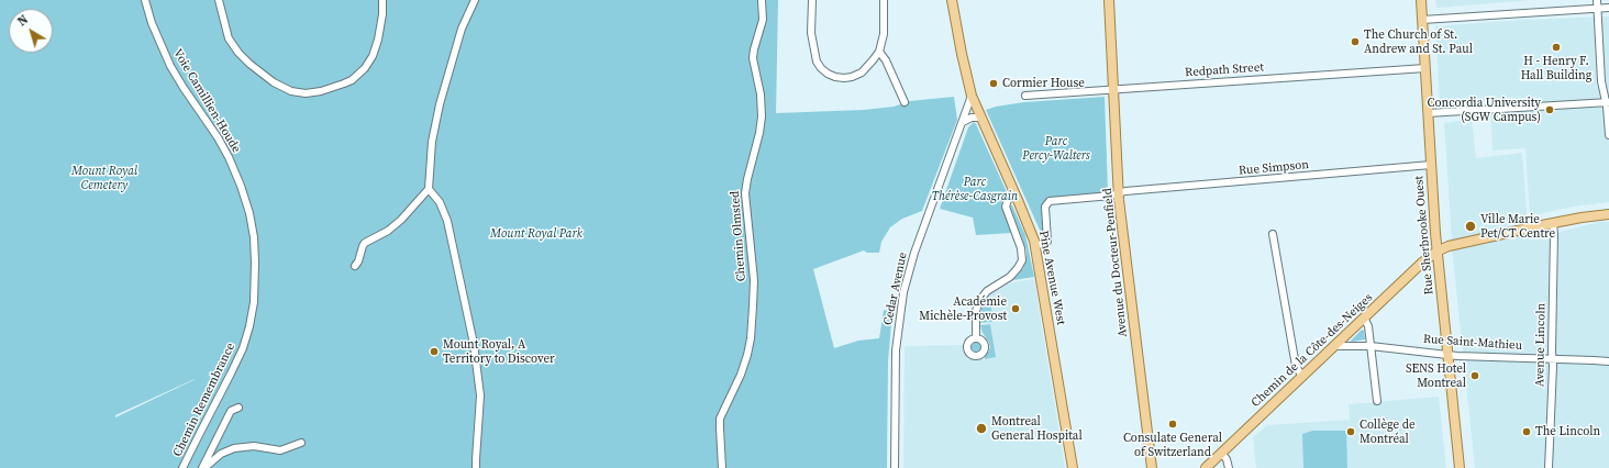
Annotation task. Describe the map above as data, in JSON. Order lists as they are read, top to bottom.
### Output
{
  "streets": {
    "main road": [
      "Rue Sherbrooke Ouest",
      "Avenue du Docteur-Penfield",
      "Pine Avenue West",
      "Chemin de la Côte-des-Neiges"
    ],
    "street": [
      "Redpath Street",
      "Voie Camillien-Houde",
      "Rue Simpson",
      "Chemin Olmsted",
      "Cedar Avenue",
      "Rue Saint-Mathieu",
      "Avenue Lincoln",
      "Chemin Remembrance"
    ]
  },
  "crossings": [
    ["Redpath Street", "Rue Sherbrooke Ouest"],
    ["Redpath Street", "Avenue du Docteur-Penfield"],
    ["Voie Camillien-Houde", "Chemin Remembrance"],
    ["Rue Simpson", "Rue Sherbrooke Ouest"],
    ["Rue Simpson", "Avenue du Docteur-Penfield"],
    ["Rue Simpson", "Pine Avenue West"],
    ["Rue Sherbrooke Ouest", "Rue Saint-Mathieu"],
    ["Rue Sherbrooke Ouest", "Chemin de la Côte-des-Neiges"],
    ["Pine Avenue West", "Cedar Avenue"],
    ["Rue Saint-Mathieu", "Avenue Lincoln"],
    ["Rue Saint-Mathieu", "Chemin de la Côte-des-Neiges"],
    ["Avenue Lincoln", "Chemin de la Côte-des-Neiges"]
  ],
  "parks": [
    "Parc Percy-Walters",
    "Mount Royal Cemetery",
    "Parc Thérèse-Casgrain",
    "Mount Royal Park"
  ],
  "places": [
    "The Church of St. Andrew and St. Paul",
    "H - Henry F. Hall Building",
    "Cormier House",
    "Concordia University (SGW Campus)",
    "Ville Marie Pet/CT Centre",
    "Académie Michèle-Provost",
    "Mount Royal, A Territory to Discover",
    "SENS Hotel Montreal",
    "Consulate General of Switzerland",
    "Montreal General Hospital",
    "Collège de Montréal",
    "The Lincoln"
  ],
  "north": "top left"
}
